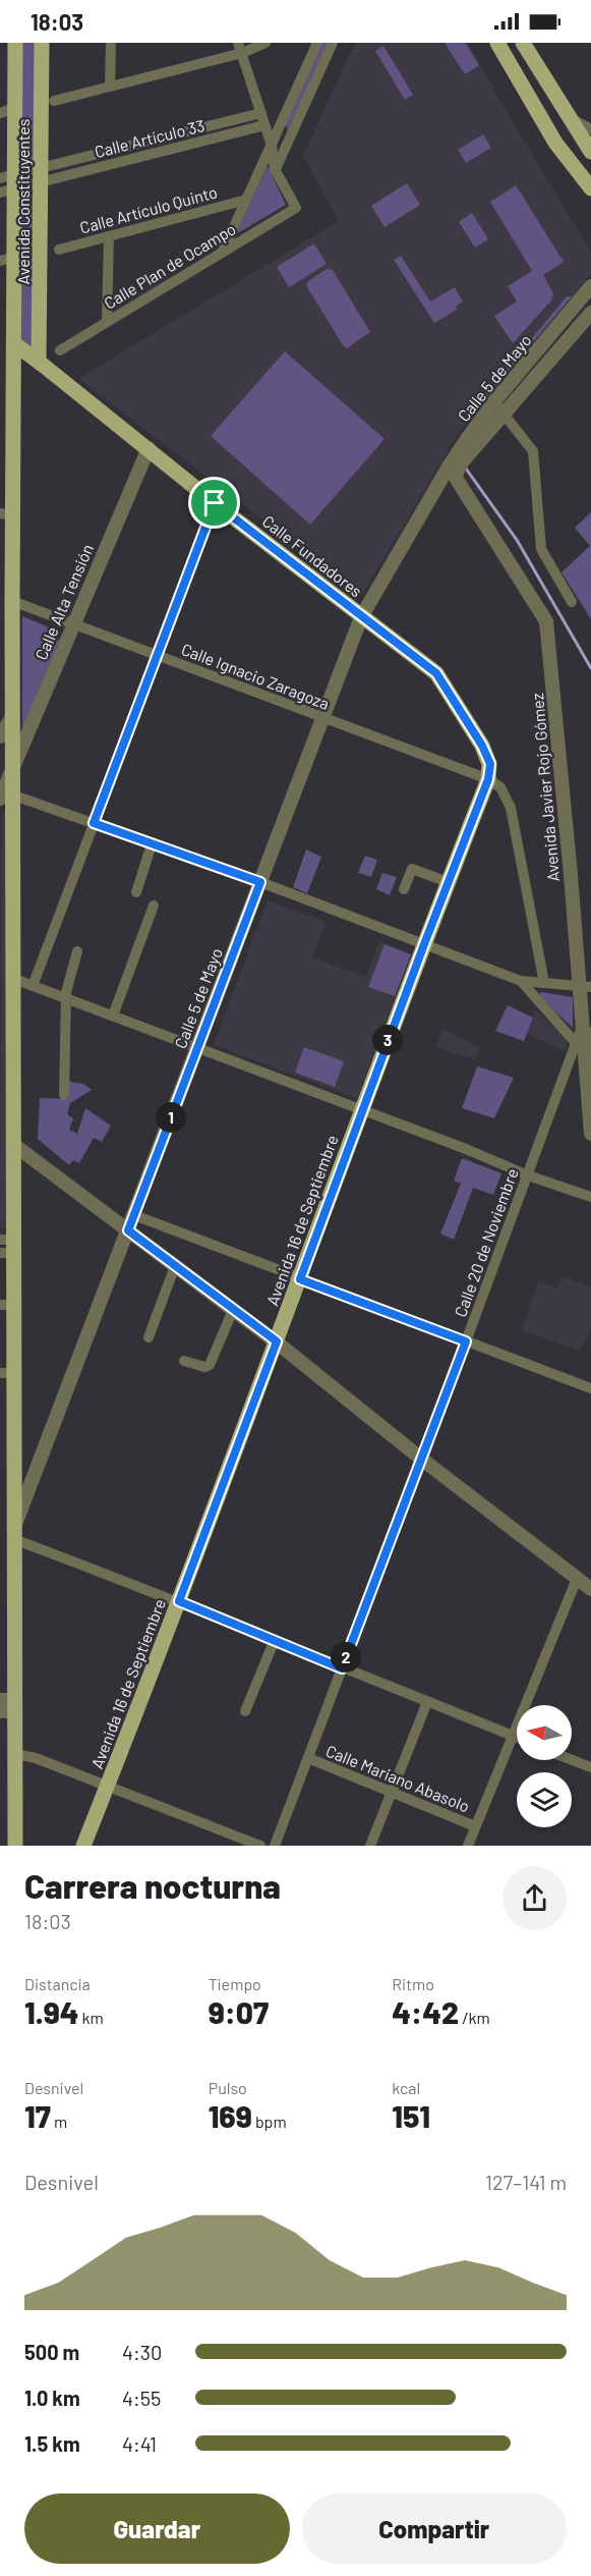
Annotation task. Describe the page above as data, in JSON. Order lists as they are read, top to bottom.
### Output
{
  "streets": {
    "main road": ["Avenida Constituyentes", "Calle Fundadores", "Avenida 16 de Septiembre"],
    "street": [
      "Calle Artículo 33",
      "Calle Artículo Quinto",
      "Calle Plan de Ocampo",
      "Calle 5 de Mayo",
      "Calle Alta Tensión",
      "Calle Ignacio Zaragoza",
      "Avenida Javier Rojo Gómez",
      "Calle 20 de Noviembre",
      "Calle Mariano Abasolo"
    ]
  },
  "crossings": [
    ["Calle Artículo 33", "Avenida Constituyentes"],
    ["Avenida Constituyentes", "Calle 5 de Mayo"],
    ["Avenida Constituyentes", "Calle Fundadores"],
    ["Avenida Constituyentes", "Calle Alta Tensión"],
    ["Avenida Constituyentes", "Calle Ignacio Zaragoza"],
    ["Calle 5 de Mayo", "Calle Fundadores"],
    ["Calle 5 de Mayo", "Calle Ignacio Zaragoza"],
    ["Calle 5 de Mayo", "Avenida Javier Rojo Gómez"],
    ["Calle Fundadores", "Calle Alta Tensión"],
    ["Calle Fundadores", "Calle Ignacio Zaragoza"],
    ["Calle Fundadores", "Avenida 16 de Septiembre"],
    ["Calle Alta Tensión", "Calle Ignacio Zaragoza"],
    ["Calle Ignacio Zaragoza", "Avenida 16 de Septiembre"],
    ["Avenida Javier Rojo Gómez", "Calle 20 de Noviembre"],
    ["Calle 20 de Noviembre", "Calle Mariano Abasolo"]
  ],
  "north": "left",
  "page": {
    "status": "18:03",
    "pins": ["3", "1", "2"],
    "heading": ["Carrera nocturna", "18:03"],
    "stats": [
      ["Distancia", "1.94 km"],
      ["Tiempo", "9:07"],
      ["Ritmo", "4:42 /km"],
      ["Desnivel", "17 m"],
      ["Pulso", "169 bpm"],
      ["kcal", "151"]
    ],
    "chart": ["Desnivel", "127–141 m"],
    "list": [
      {
        "name": "500 m",
        "note": "4:30"
      },
      {
        "name": "1.0 km",
        "note": "4:55"
      },
      {
        "name": "1.5 km",
        "note": "4:41"
      }
    ],
    "buttons": ["Guardar", "Compartir"]
  }
}
